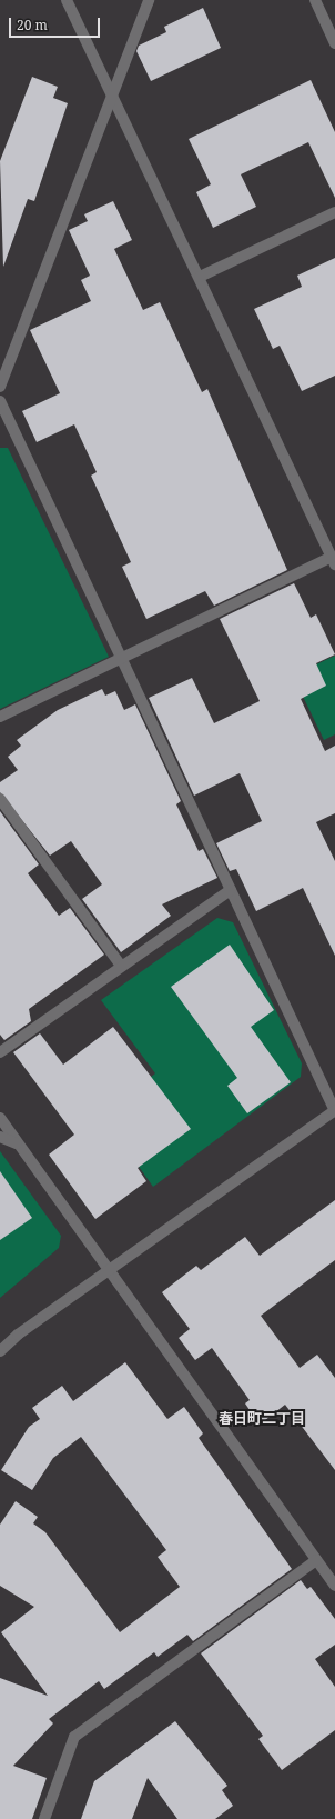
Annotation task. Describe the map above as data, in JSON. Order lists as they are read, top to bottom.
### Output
{
  "districts": ["春日町二丁目"],
  "scale_bar": "20 m"
}
